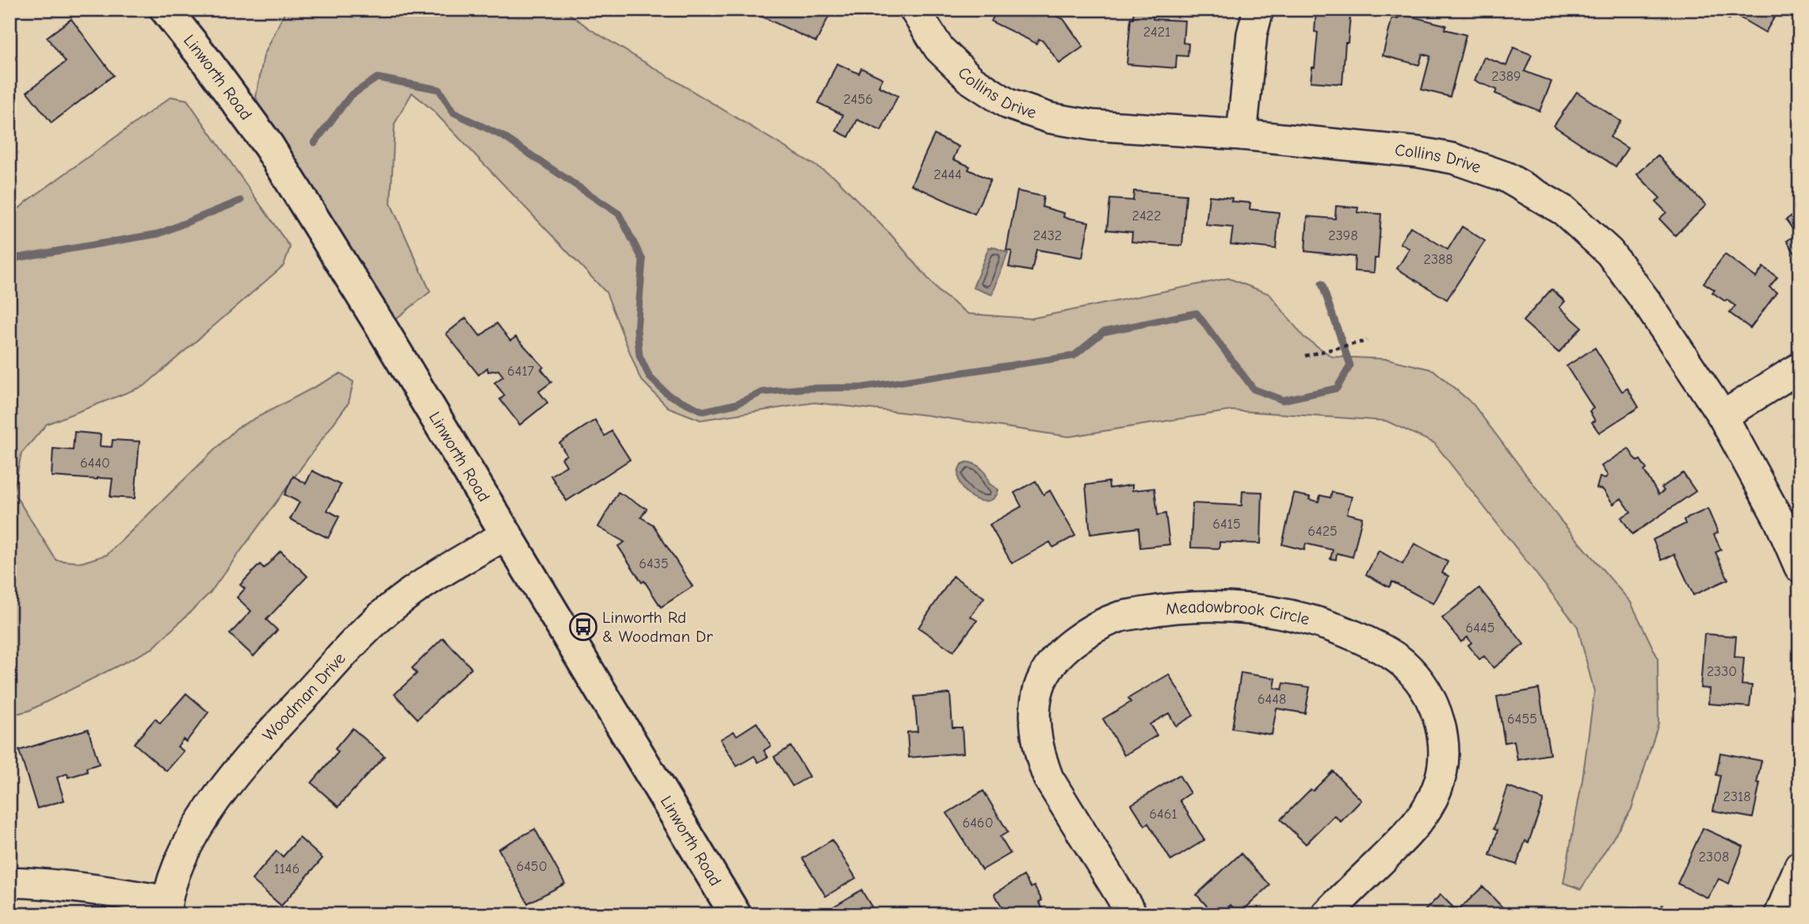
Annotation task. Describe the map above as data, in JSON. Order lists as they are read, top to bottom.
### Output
{
  "streets": {
    "main road": ["Linworth Road"],
    "street": ["Collins Drive", "Meadowbrook Circle", "Woodman Drive"]
  },
  "crossings": [
    ["Linworth Road", "Woodman Drive"]
  ],
  "places": {
    "bus stop": ["Linworth Rd & Woodman Dr"]
  },
  "house_numbers": [
    "2421",
    "2389",
    "2456",
    "2444",
    "2422",
    "2432",
    "2398",
    "2388",
    "6417",
    "6440",
    "6415",
    "6425",
    "6435",
    "6445",
    "2330",
    "6448",
    "6455",
    "2318",
    "6461",
    "6460",
    "2308",
    "6450",
    "1146"
  ]
}
